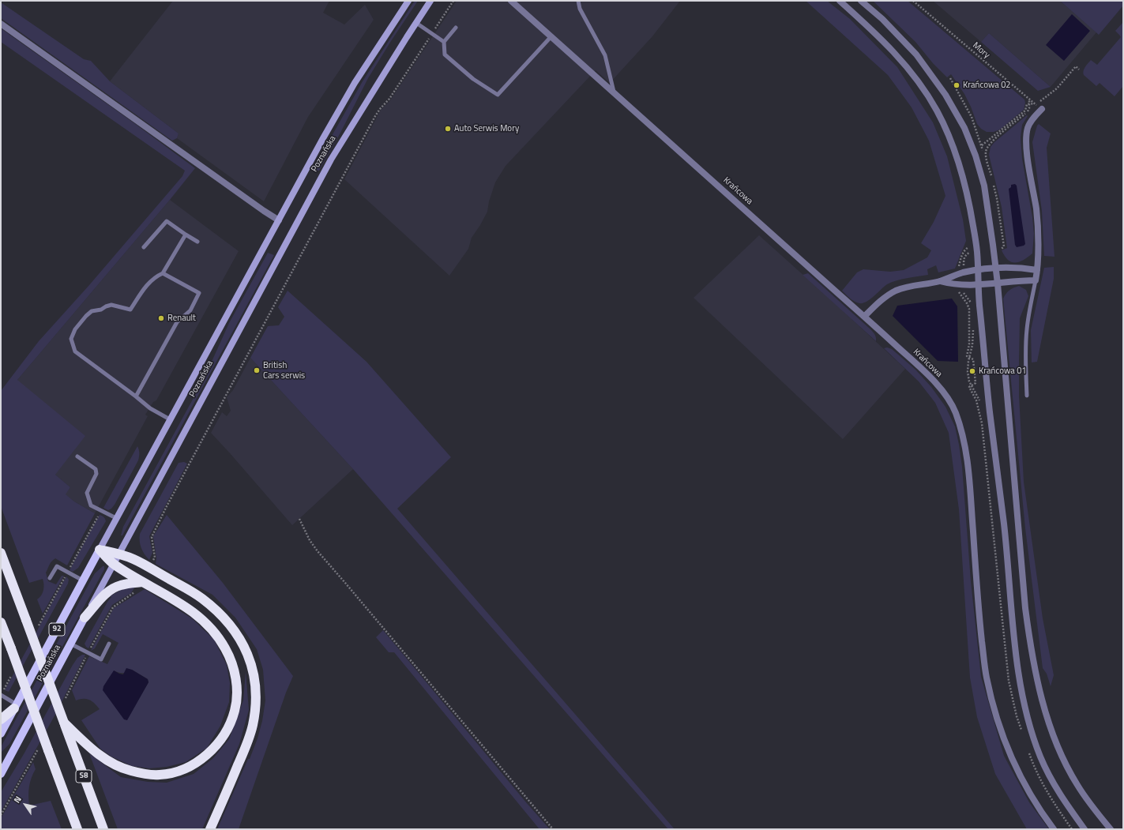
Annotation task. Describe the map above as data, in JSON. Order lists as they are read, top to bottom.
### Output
{
  "streets": {
    "highway": ["S8"],
    "main road": ["Poznańska", "92"],
    "street": ["Krańcowa"],
    "path": ["Mory"]
  },
  "places": [
    "Krańcowa 02",
    "Auto Serwis Mory",
    "Renault",
    "British Cars serwis",
    "Krańcowa 01"
  ],
  "north": "top left"
}
